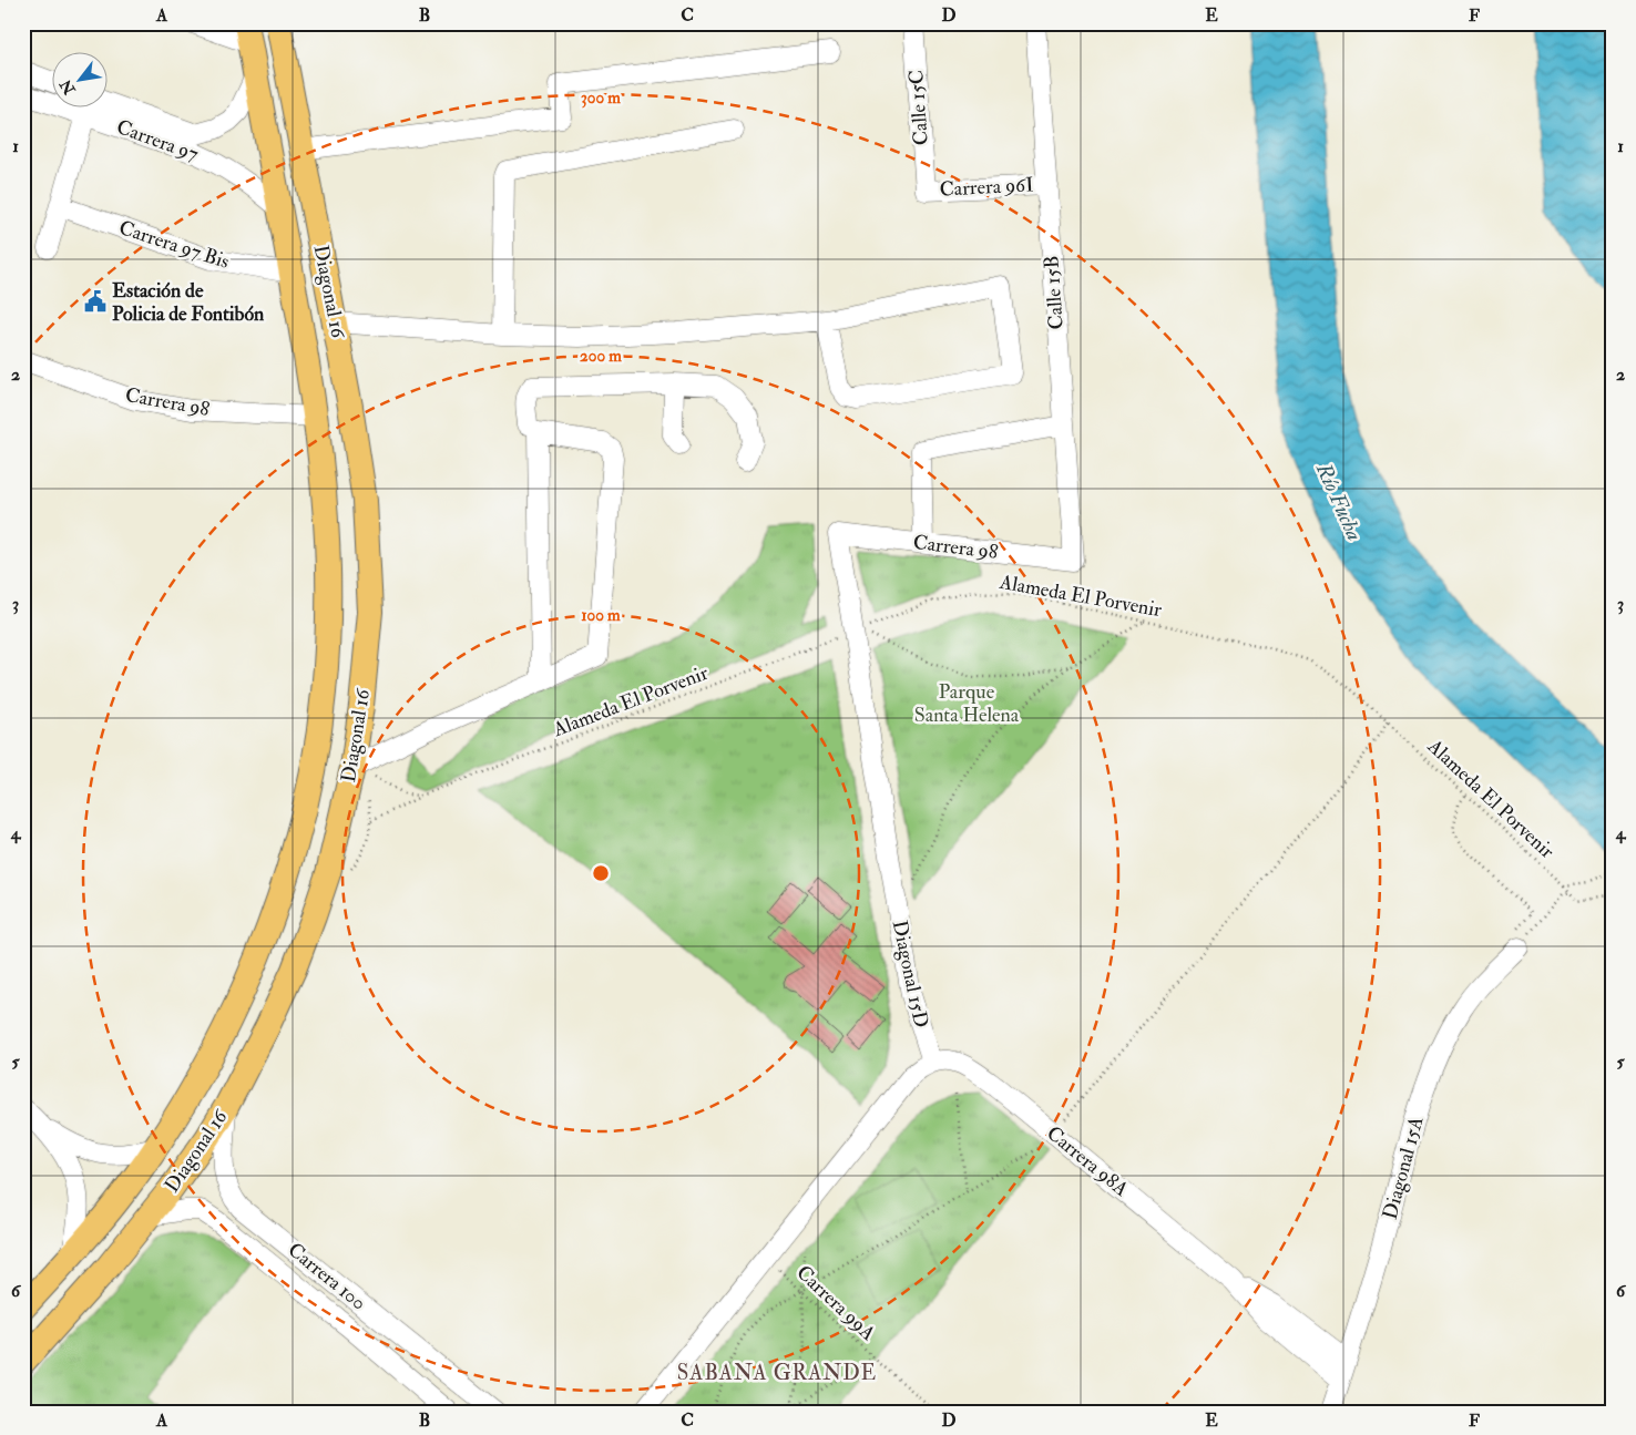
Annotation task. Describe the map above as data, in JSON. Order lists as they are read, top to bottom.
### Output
{
  "streets": {
    "main road": ["Diagonal 16"],
    "street": [
      "Calle 15C",
      "Carrera 97",
      "Carrera 96I",
      "Carrera 97 Bis",
      "Calle 15B",
      "Carrera 98",
      "Diagonal 15D",
      "Carrera 98A",
      "Diagonal 15A",
      "Carrera 100"
    ],
    "path": ["Alameda El Porvenir", "Carrera 99A"]
  },
  "crossings": [
    ["Calle 15C", "Carrera 96I"],
    ["Carrera 97", "Diagonal 16"],
    ["Carrera 96I", "Calle 15B"],
    ["Carrera 97 Bis", "Diagonal 16"],
    ["Diagonal 16", "Carrera 98"],
    ["Diagonal 16", "Carrera 100"],
    ["Calle 15B", "Carrera 98"],
    ["Carrera 98", "Diagonal 15D"],
    ["Alameda El Porvenir", "Diagonal 15D"],
    ["Diagonal 15D", "Carrera 98A"],
    ["Carrera 98A", "Diagonal 15A"]
  ],
  "districts": ["SABANA GRANDE"],
  "water": ["Río Fucha"],
  "parks": ["Parque Santa Helena"],
  "places": {
    "public building": ["Estación de Policia de Fontibón"]
  },
  "north": "bottom left",
  "grid": {
    "columns": [
      "A",
      "B",
      "C",
      "D",
      "E",
      "F"
    ],
    "rows": [
      "1",
      "2",
      "3",
      "4",
      "5",
      "6"
    ]
  },
  "rings": ["300 m", "200 m", "100 m"]
}
